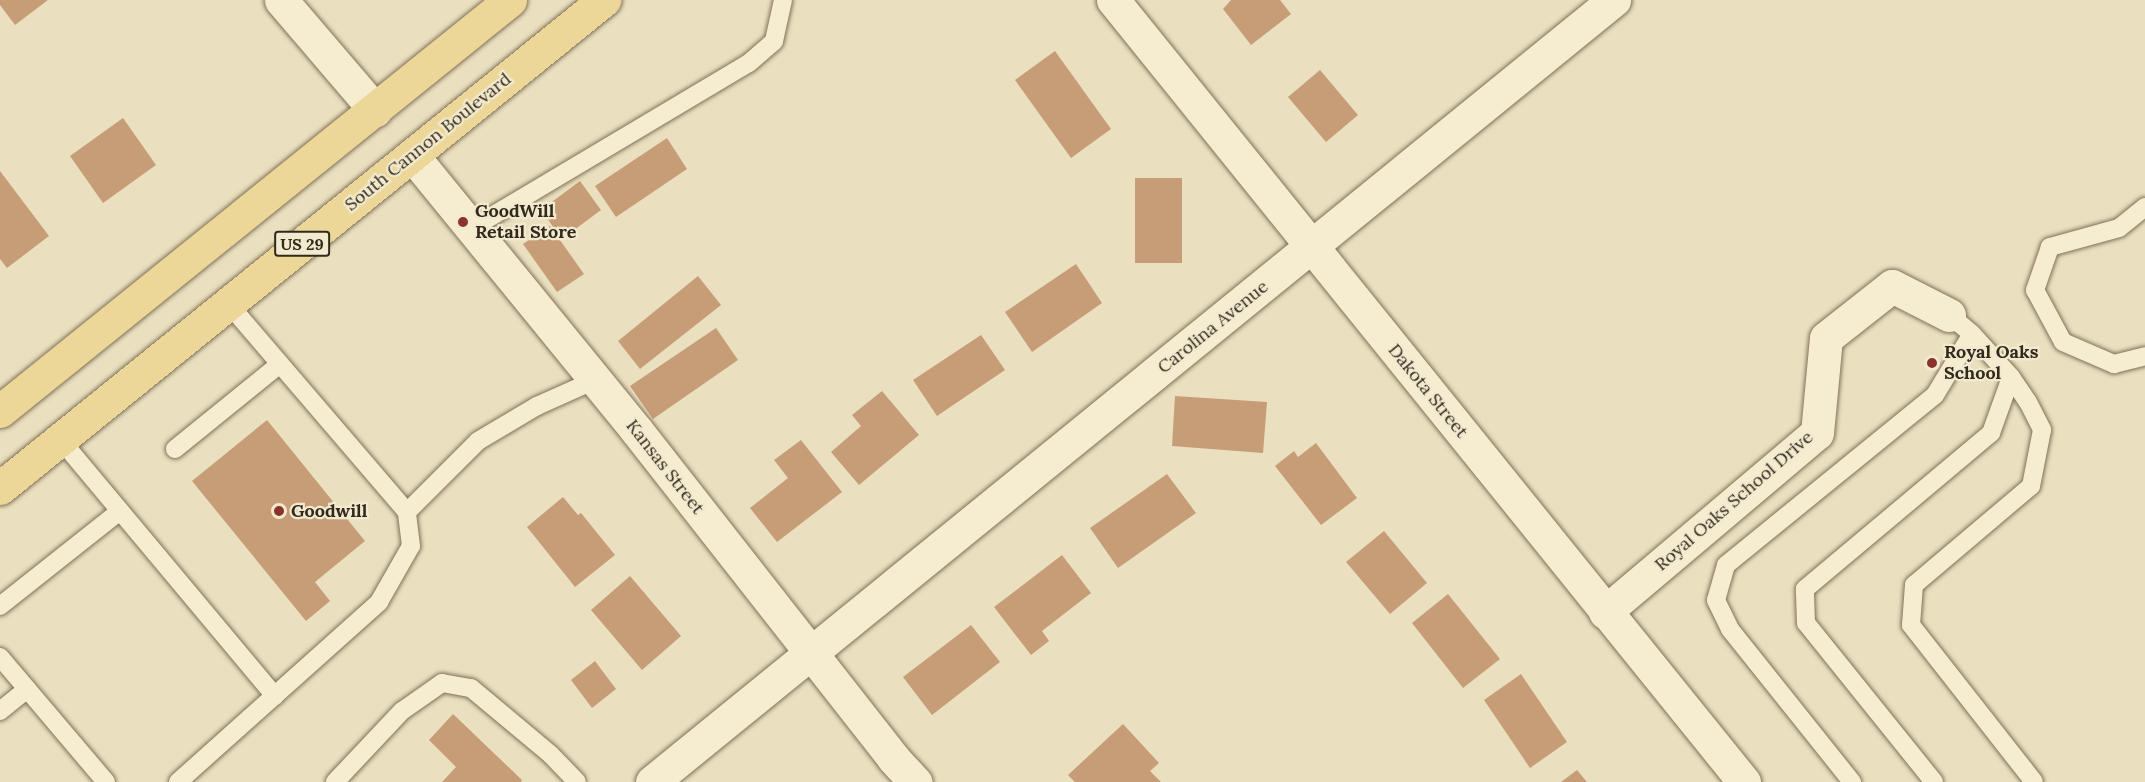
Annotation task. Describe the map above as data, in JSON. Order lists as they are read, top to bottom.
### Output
{
  "streets": {
    "main road": ["South Cannon Boulevard", "US 29"],
    "street": [
      "Carolina Avenue",
      "Dakota Street",
      "Kansas Street",
      "Royal Oaks School Drive"
    ]
  },
  "crossings": [
    ["South Cannon Boulevard", "Kansas Street"],
    ["Carolina Avenue", "Dakota Street"],
    ["Carolina Avenue", "Kansas Street"],
    ["Dakota Street", "Royal Oaks School Drive"]
  ],
  "places": ["GoodWill Retail Store", "Royal Oaks School", "Goodwill"]
}
